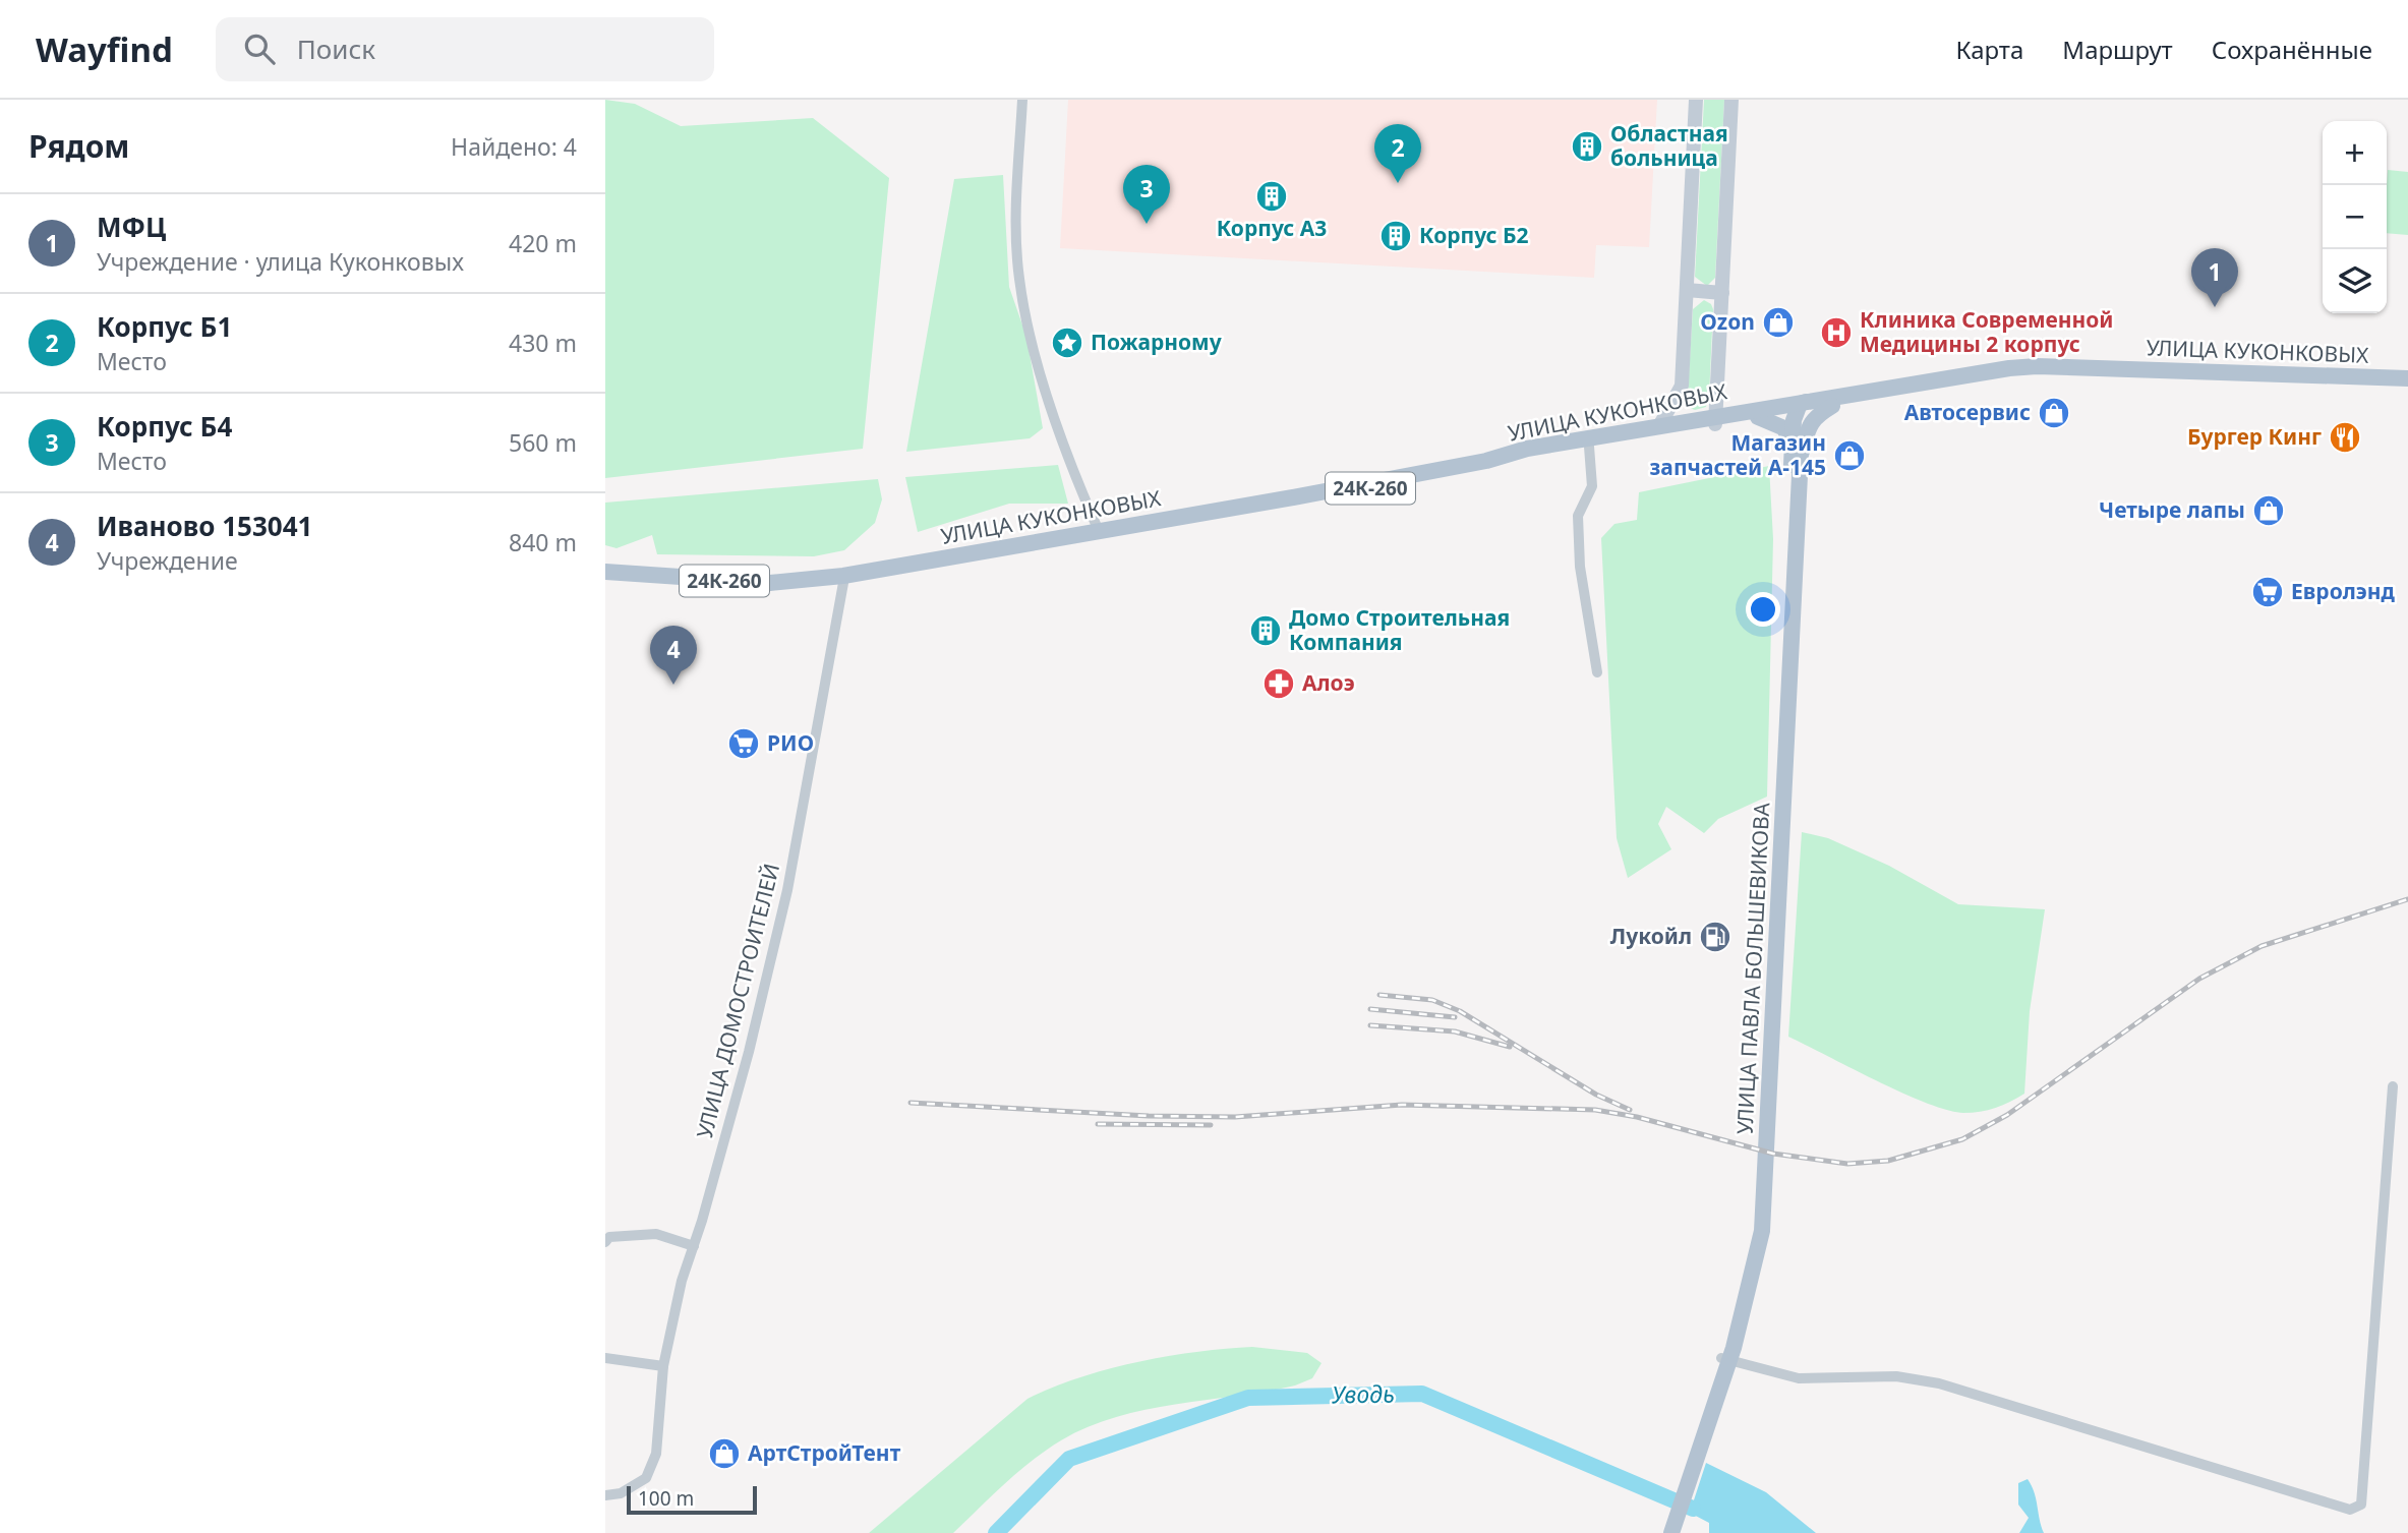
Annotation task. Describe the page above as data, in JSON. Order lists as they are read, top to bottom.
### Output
{
  "streets": {
    "main road": ["УЛИЦА КУКОНКОВЫХ", "24К-260", "УЛИЦА ПАВЛА БОЛЬШЕВИКОВА"],
    "street": ["УЛИЦА ДОМОСТРОИТЕЛЕЙ"]
  },
  "crossings": [
    ["УЛИЦА КУКОНКОВЫХ", "24К-260"],
    ["УЛИЦА КУКОНКОВЫХ", "УЛИЦА ПАВЛА БОЛЬШЕВИКОВА"],
    ["УЛИЦА КУКОНКОВЫХ", "УЛИЦА ДОМОСТРОИТЕЛЕЙ"],
    ["24К-260", "УЛИЦА ДОМОСТРОИТЕЛЕЙ"]
  ],
  "water": ["Уводь"],
  "places": {
    "building": [
      "Областная больница",
      "Корпус А3",
      "Корпус Б2",
      "Домо Строительная Компания"
    ],
    "shop": [
      "Ozon",
      "Автосервис",
      "Магазин запчастей А-145",
      "Четыре лапы",
      "АртСтройТент"
    ],
    "hospital": ["Клиника Современной Медицины 2 корпус"],
    "place": ["Пожарному"],
    "restaurant": ["Бургер Кинг"],
    "supermarket": ["Евролэнд", "РИО"],
    "pharmacy": ["Алоэ"],
    "fuel station": ["Лукойл"]
  },
  "scale_bar": "100 m",
  "page": {
    "header": "Wayfind",
    "search": "Поиск",
    "nav": ["Карта", "Маршрут", "Сохранённые"],
    "heading": ["Рядом", "Найдено: 4"],
    "map_buttons": ["+", "−"],
    "pins": [
      "2",
      "3",
      "1",
      "4"
    ],
    "list": [
      {
        "mark": "1",
        "name": "МФЦ",
        "note": "Учреждение · улица Куконковых",
        "value": "420 m"
      },
      {
        "mark": "2",
        "name": "Корпус Б1",
        "note": "Место",
        "value": "430 m"
      },
      {
        "mark": "3",
        "name": "Корпус Б4",
        "note": "Место",
        "value": "560 m"
      },
      {
        "mark": "4",
        "name": "Иваново 153041",
        "note": "Учреждение",
        "value": "840 m"
      }
    ],
    "scale": "100 m"
  }
}
